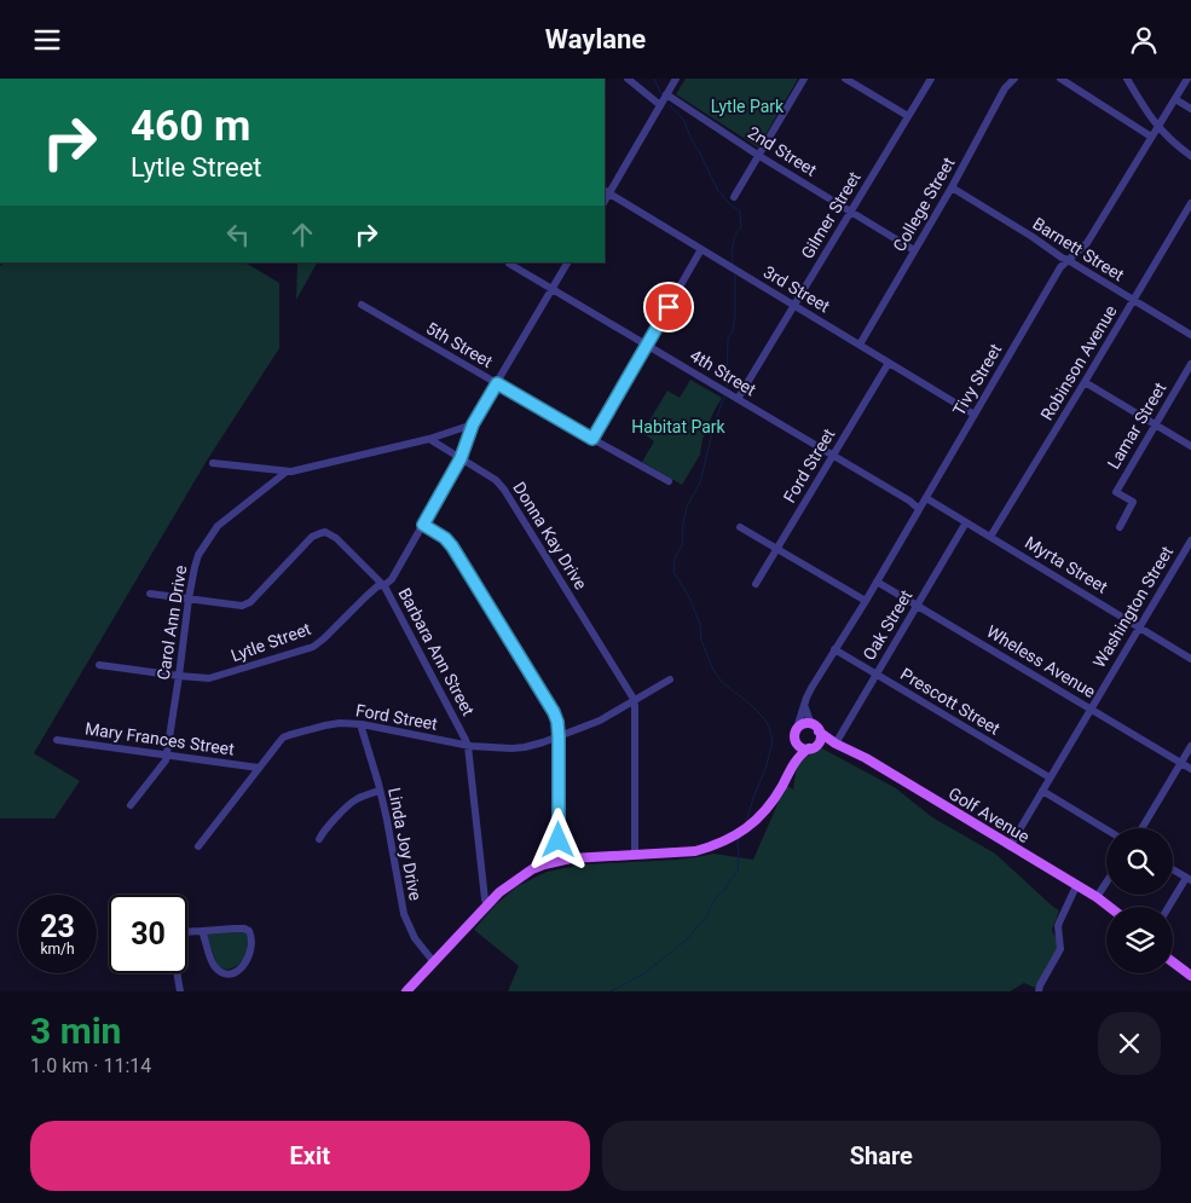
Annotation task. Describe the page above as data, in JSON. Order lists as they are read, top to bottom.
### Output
{
  "streets": {
    "main road": ["Golf Avenue"],
    "street": [
      "2nd Street",
      "College Street",
      "Gilmer Street",
      "Barnett Street",
      "3rd Street",
      "5th Street",
      "Robinson Avenue",
      "4th Street",
      "Tivy Street",
      "Lamar Street",
      "Ford Street",
      "Donna Kay Drive",
      "Myrta Street",
      "Washington Street",
      "Carol Ann Drive",
      "Oak Street",
      "Lytle Street",
      "Barbara Ann Street",
      "Wheless Avenue",
      "Prescott Street",
      "Mary Frances Street",
      "Linda Joy Drive"
    ]
  },
  "crossings": [
    ["2nd Street", "College Street"],
    ["2nd Street", "Gilmer Street"],
    ["College Street", "Barnett Street"],
    ["College Street", "3rd Street"],
    ["Gilmer Street", "3rd Street"],
    ["Gilmer Street", "4th Street"],
    ["Barnett Street", "Robinson Avenue"],
    ["Barnett Street", "Tivy Street"],
    ["3rd Street", "Tivy Street"],
    ["3rd Street", "Ford Street"],
    ["5th Street", "Lytle Street"],
    ["Robinson Avenue", "Myrta Street"],
    ["4th Street", "Tivy Street"],
    ["4th Street", "Ford Street"],
    ["4th Street", "Lytle Street"],
    ["Tivy Street", "Myrta Street"],
    ["Tivy Street", "Wheless Avenue"],
    ["Tivy Street", "Prescott Street"],
    ["Tivy Street", "Golf Avenue"],
    ["Ford Street", "Donna Kay Drive"],
    ["Ford Street", "Barbara Ann Street"],
    ["Ford Street", "Mary Frances Street"],
    ["Ford Street", "Linda Joy Drive"],
    ["Donna Kay Drive", "Lytle Street"],
    ["Myrta Street", "Washington Street"],
    ["Myrta Street", "Oak Street"],
    ["Washington Street", "Wheless Avenue"],
    ["Washington Street", "Prescott Street"],
    ["Washington Street", "Golf Avenue"],
    ["Carol Ann Drive", "Lytle Street"],
    ["Carol Ann Drive", "Barbara Ann Street"],
    ["Carol Ann Drive", "Mary Frances Street"],
    ["Oak Street", "Wheless Avenue"],
    ["Oak Street", "Prescott Street"],
    ["Oak Street", "Golf Avenue"],
    ["Lytle Street", "Barbara Ann Street"]
  ],
  "parks": ["Lytle Park", "Habitat Park"],
  "page": {
    "header": "Waylane",
    "turn": ["460 m", "Lytle Street"],
    "speed": "23 km/h",
    "limit": "30",
    "heading": ["3 min", "1.0 km · 11:14"],
    "buttons": ["Exit", "Share"]
  }
}
